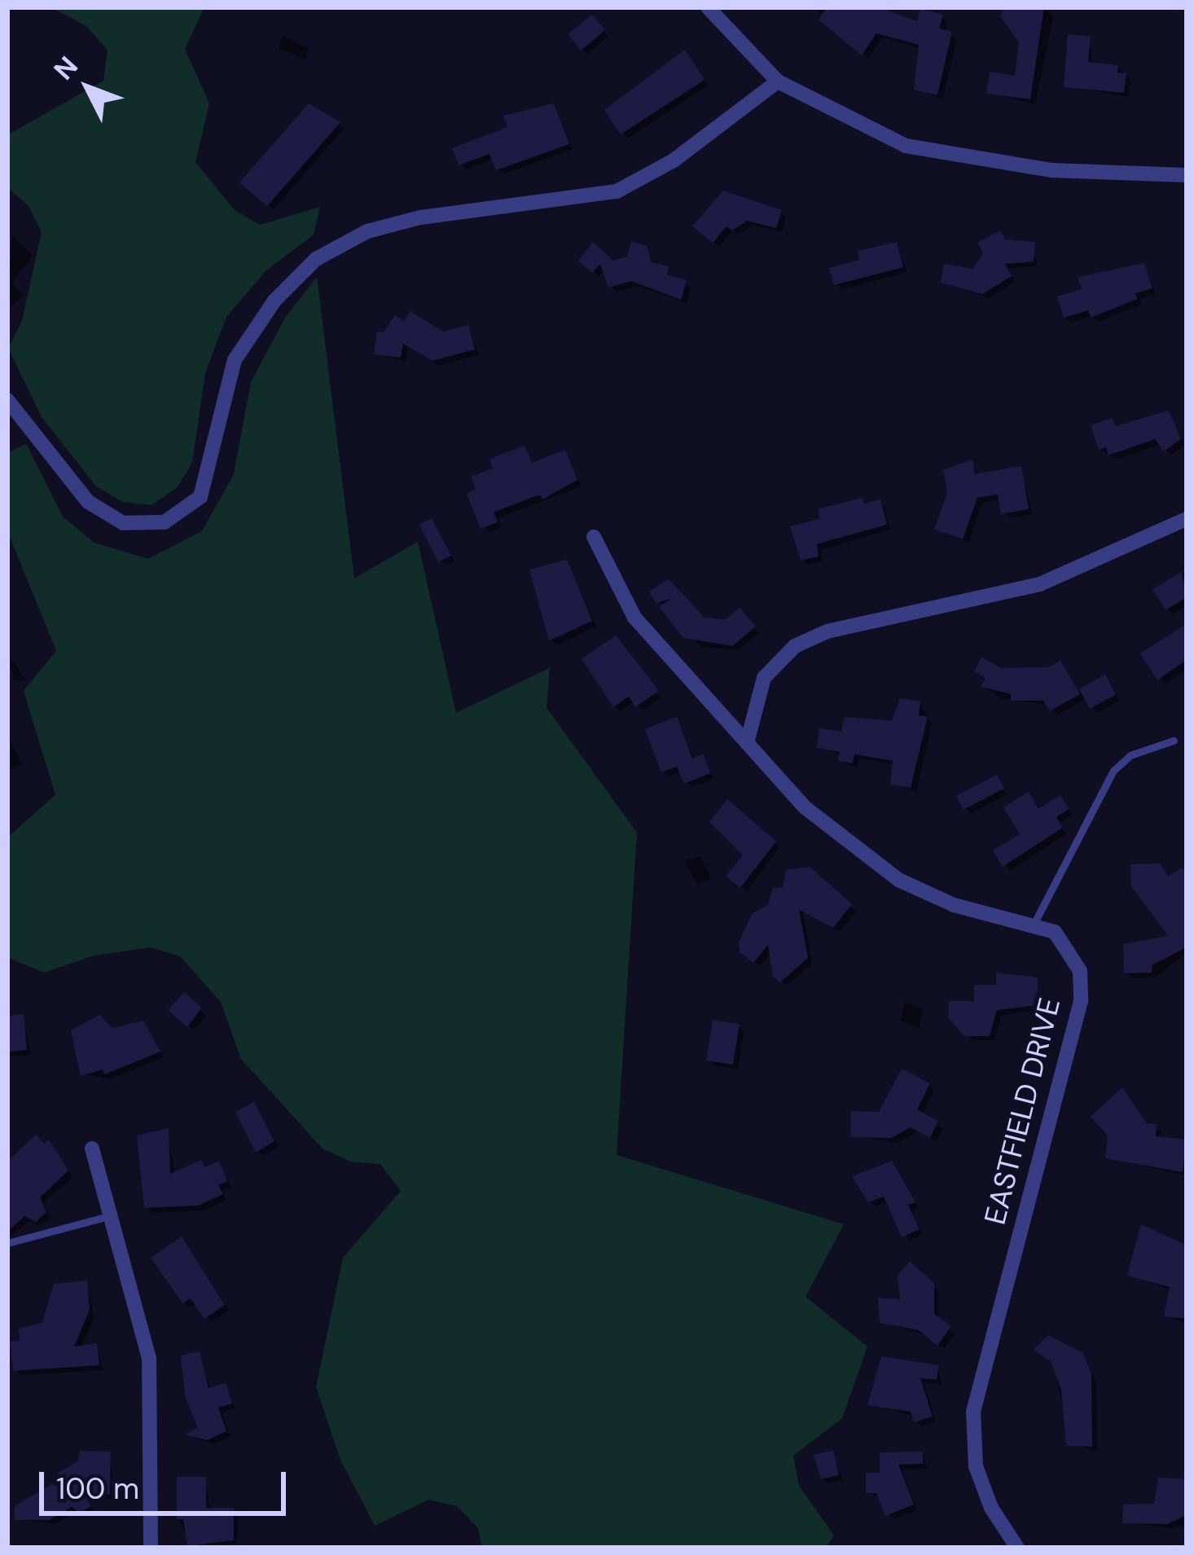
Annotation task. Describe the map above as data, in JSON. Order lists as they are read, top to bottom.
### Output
{
  "streets": {
    "street": ["EASTFIELD DRIVE"]
  },
  "scale_bar": "100 m",
  "north": "top left"
}
